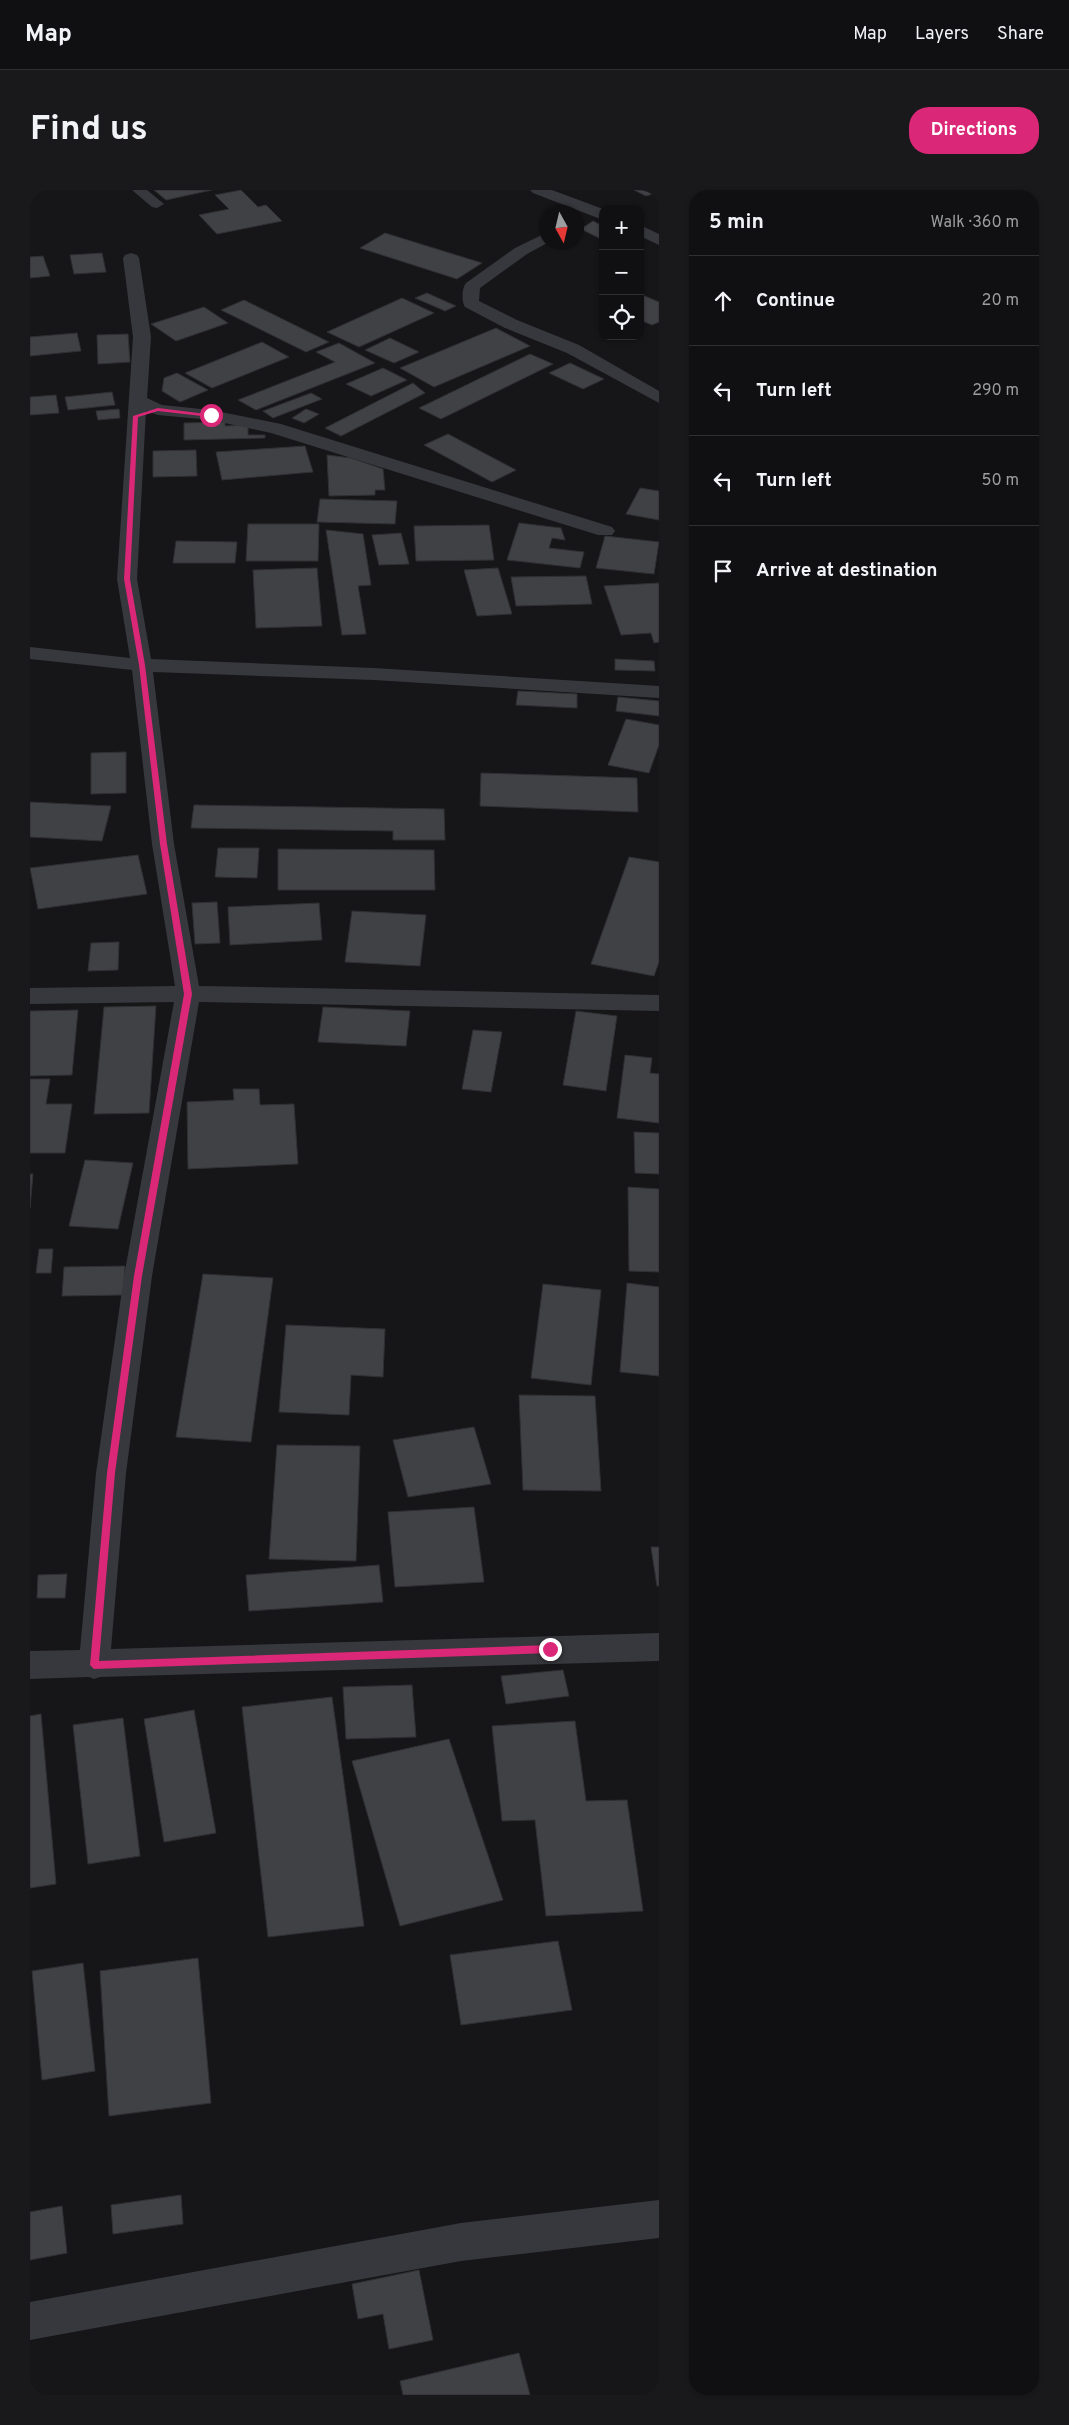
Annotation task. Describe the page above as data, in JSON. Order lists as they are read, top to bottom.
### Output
{
  "north": "bottom",
  "page": {
    "header": "Map",
    "nav": ["Map", "Layers", "Share"],
    "buttons": "Directions",
    "title": "Find us",
    "heading": ["5 min", "Walk · 360 m"],
    "map_buttons": ["+", "−"],
    "list": [
      ["Continue", "20 m"],
      ["Turn left", "290 m"],
      ["Turn left", "50 m"],
      "Arrive at destination"
    ]
  }
}
